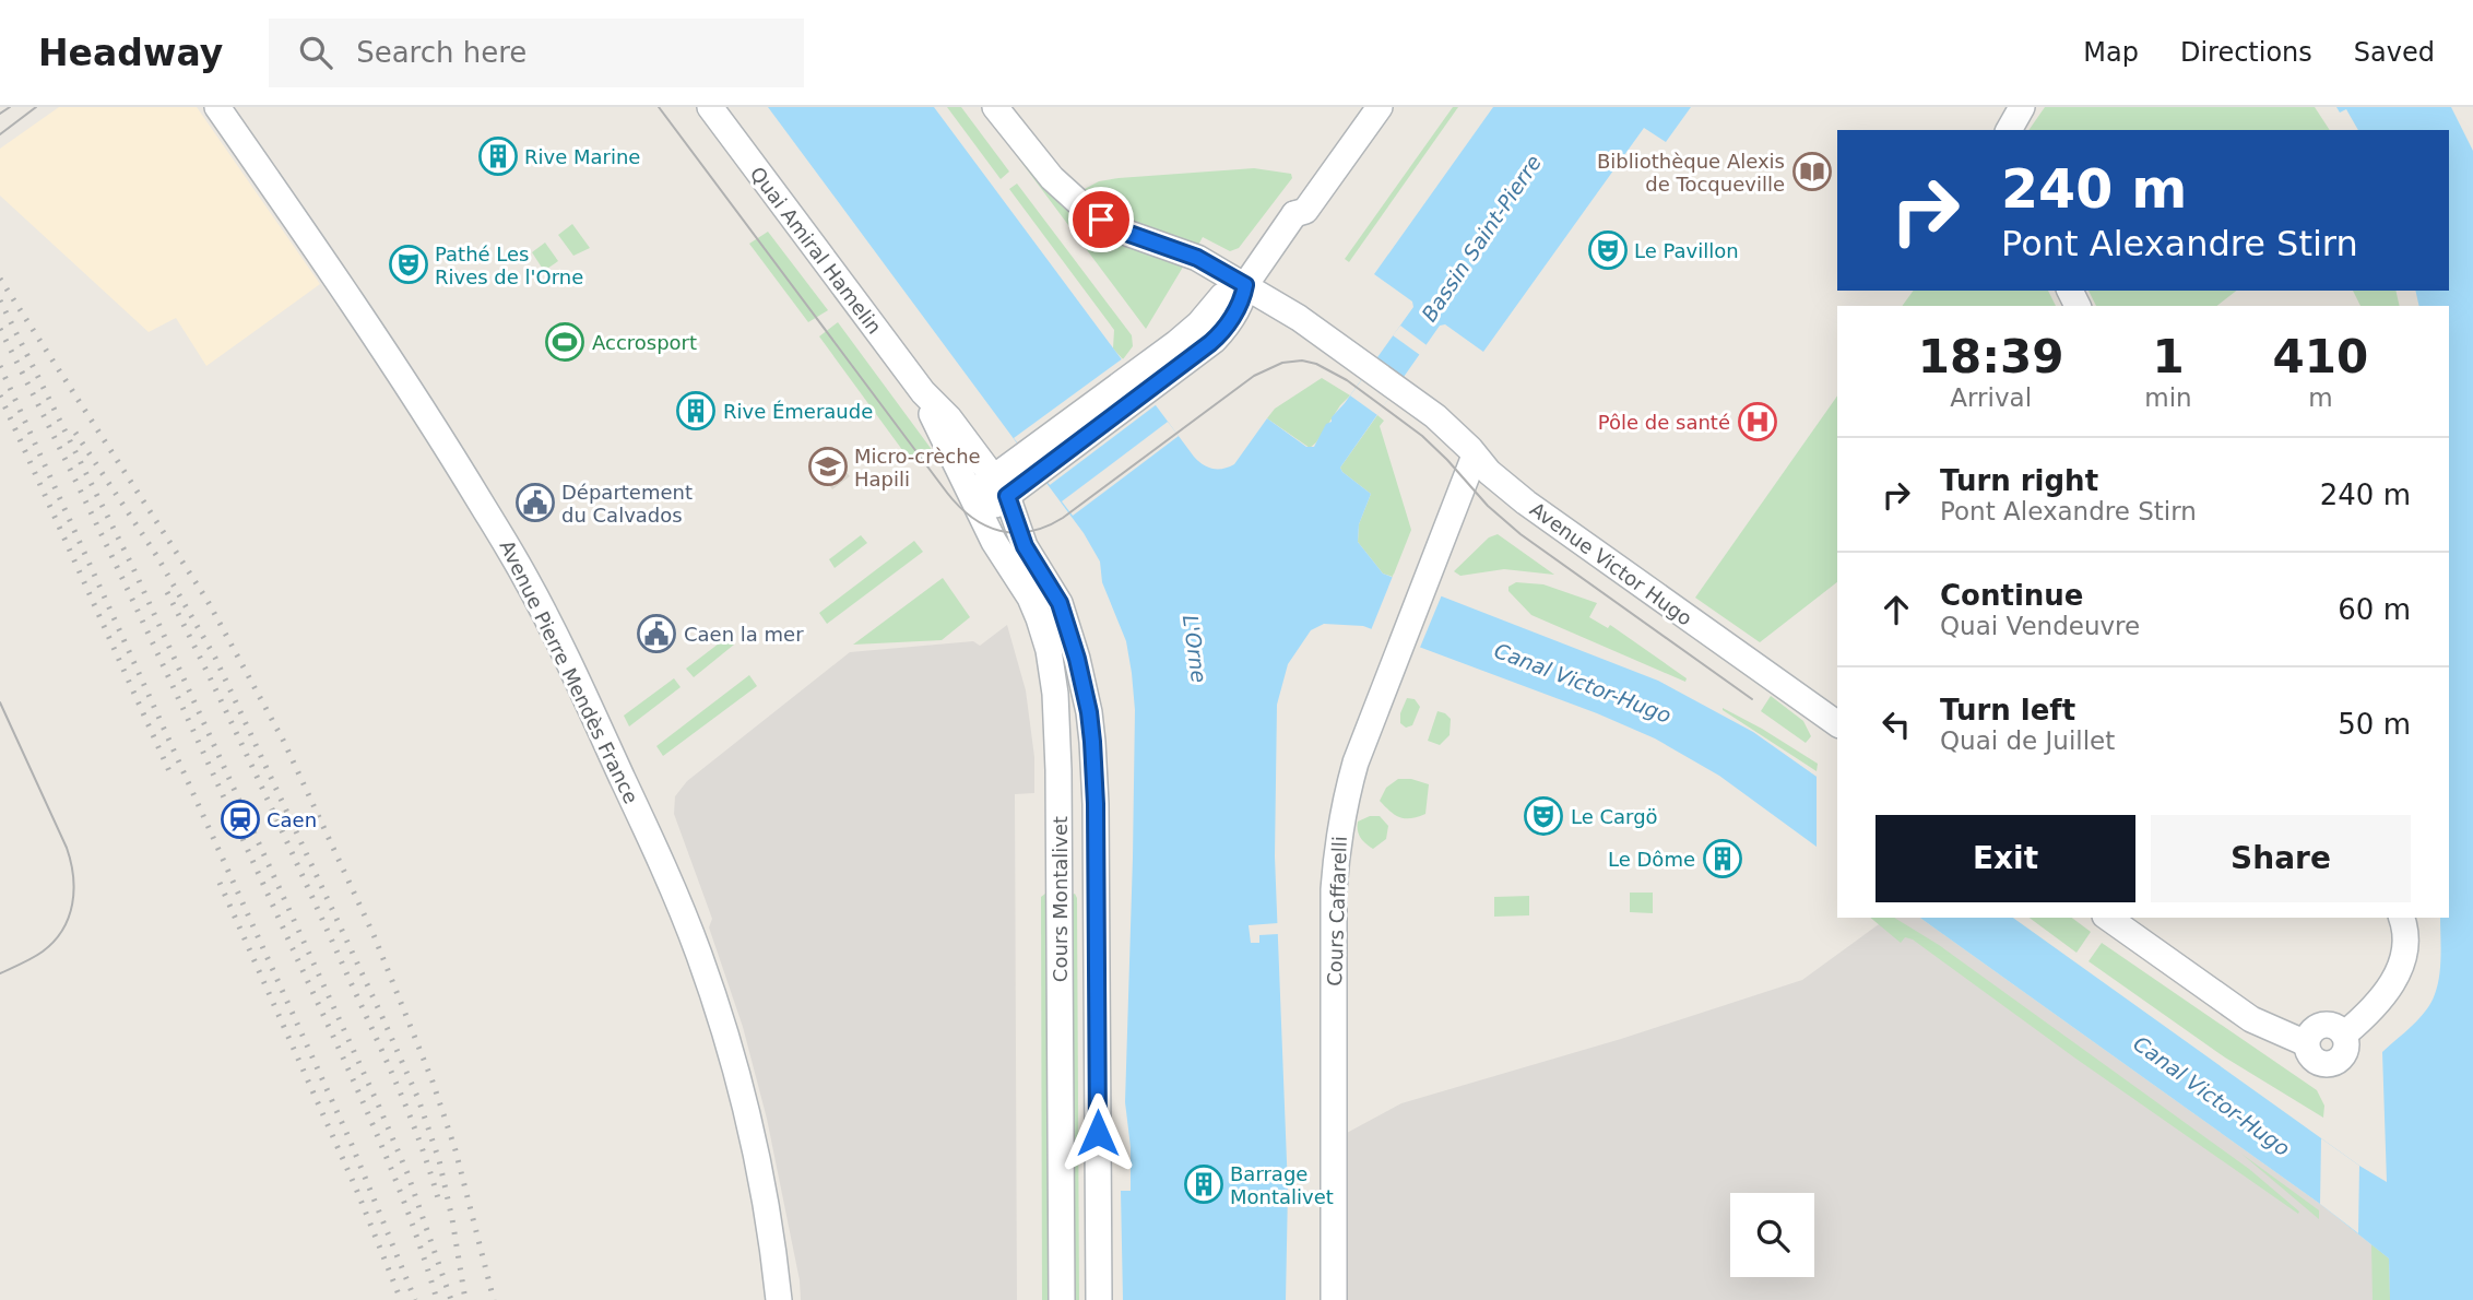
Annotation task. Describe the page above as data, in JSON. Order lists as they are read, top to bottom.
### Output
{
  "streets": {
    "street": [
      "Quai Amiral Hamelin",
      "Avenue Victor Hugo",
      "Avenue Pierre Mendès France",
      "Cours Montalivet",
      "Cours Caffarelli"
    ]
  },
  "crossings": [
    ["Quai Amiral Hamelin", "Cours Montalivet"],
    ["Avenue Victor Hugo", "Cours Caffarelli"]
  ],
  "water": ["Bassin Saint-Pierre", "L'Orne", "Canal Victor-Hugo"],
  "places": {
    "building": [
      "Rive Marine",
      "Rive Émeraude",
      "Le Dôme",
      "Barrage Montalivet"
    ],
    "library": ["Bibliothèque Alexis de Tocqueville"],
    "theatre": ["Le Pavillon", "Pathé Les Rives de l'Orne", "Le Cargö"],
    "sports": ["Accrosport"],
    "hospital": ["Pôle de santé"],
    "school or university": ["Micro-crèche Hapili"],
    "public building": ["Département du Calvados", "Caen la mer"],
    "station": ["Caen"]
  },
  "page": {
    "header": "Headway",
    "search": "Search here",
    "nav": ["Map", "Directions", "Saved"],
    "turn": ["240 m", "Pont Alexandre Stirn"],
    "eta": [
      "18:39",
      "Arrival",
      "1",
      "min",
      "410",
      "m"
    ],
    "list": [
      {
        "name": "Turn right",
        "note": "Pont Alexandre Stirn",
        "value": "240 m"
      },
      {
        "name": "Continue",
        "note": "Quai Vendeuvre",
        "value": "60 m"
      },
      {
        "name": "Turn left",
        "note": "Quai de Juillet",
        "value": "50 m"
      }
    ],
    "buttons": ["Exit", "Share"]
  }
}
